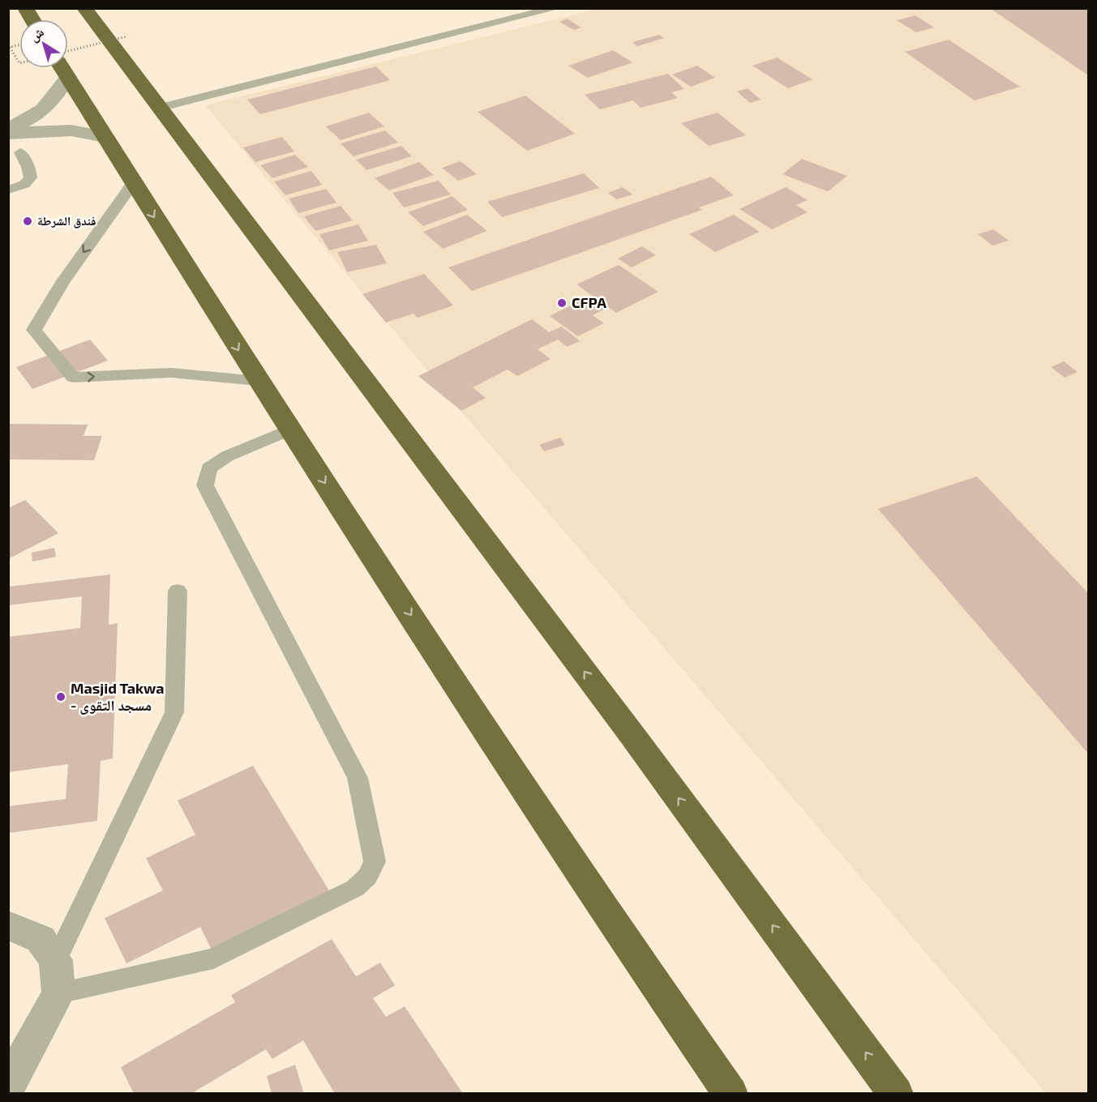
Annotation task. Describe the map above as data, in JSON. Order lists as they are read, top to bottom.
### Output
{
  "places": ["فندق الشرطة", "CFPA", "Masjid Takwa - مسجد التقوى"],
  "north": "top left"
}
